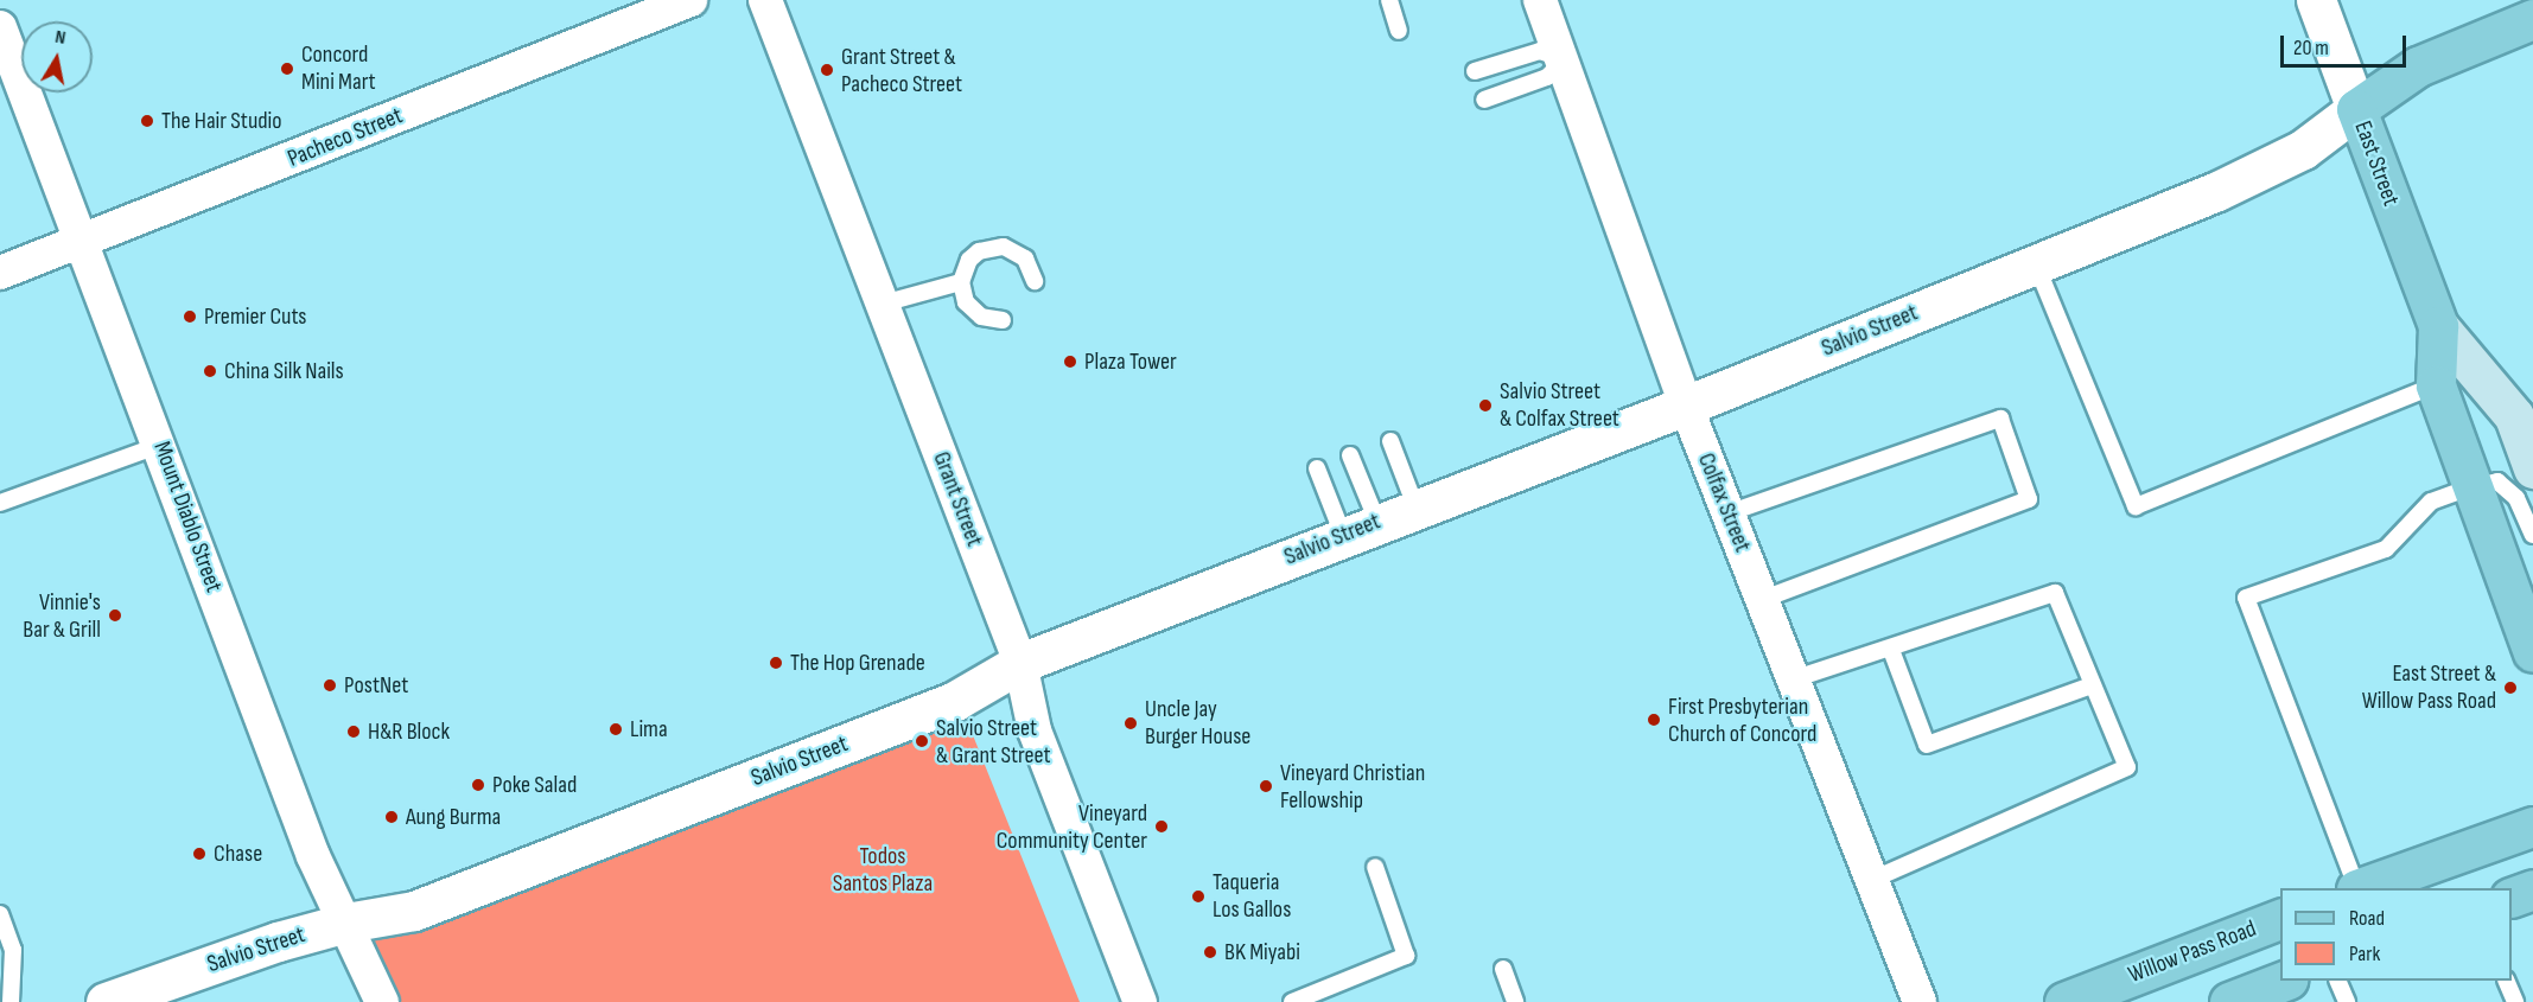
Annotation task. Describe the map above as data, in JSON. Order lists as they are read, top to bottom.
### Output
{
  "streets": {
    "main road": ["East Street", "Salvio Street", "Willow Pass Road"],
    "street": [
      "Pacheco Street",
      "Grant Street",
      "Colfax Street",
      "Mount Diablo Street"
    ]
  },
  "crossings": [
    ["Pacheco Street", "Mount Diablo Street"],
    ["East Street", "Salvio Street"],
    ["Salvio Street", "Grant Street"],
    ["Salvio Street", "Colfax Street"],
    ["Salvio Street", "Mount Diablo Street"]
  ],
  "parks": ["Todos Santos Plaza"],
  "places": [
    "Concord Mini Mart",
    "Grant Street & Pacheco Street",
    "The Hair Studio",
    "Premier Cuts",
    "Plaza Tower",
    "China Silk Nails",
    "Salvio Street & Colfax Street",
    "Vinnie's Bar & Grill",
    "The Hop Grenade",
    "PostNet",
    "East Street & Willow Pass Road",
    "First Presbyterian Church of Concord",
    "Uncle Jay Burger House",
    "Lima",
    "H&R Block",
    "Salvio Street & Grant Street",
    "Poke Salad",
    "Vineyard Christian Fellowship",
    "Aung Burma",
    "Vineyard Community Center",
    "Chase",
    "Taqueria Los Gallos",
    "BK Miyabi"
  ],
  "legend": ["Road", "Park"],
  "scale_bar": "20 m",
  "north": "top"
}
